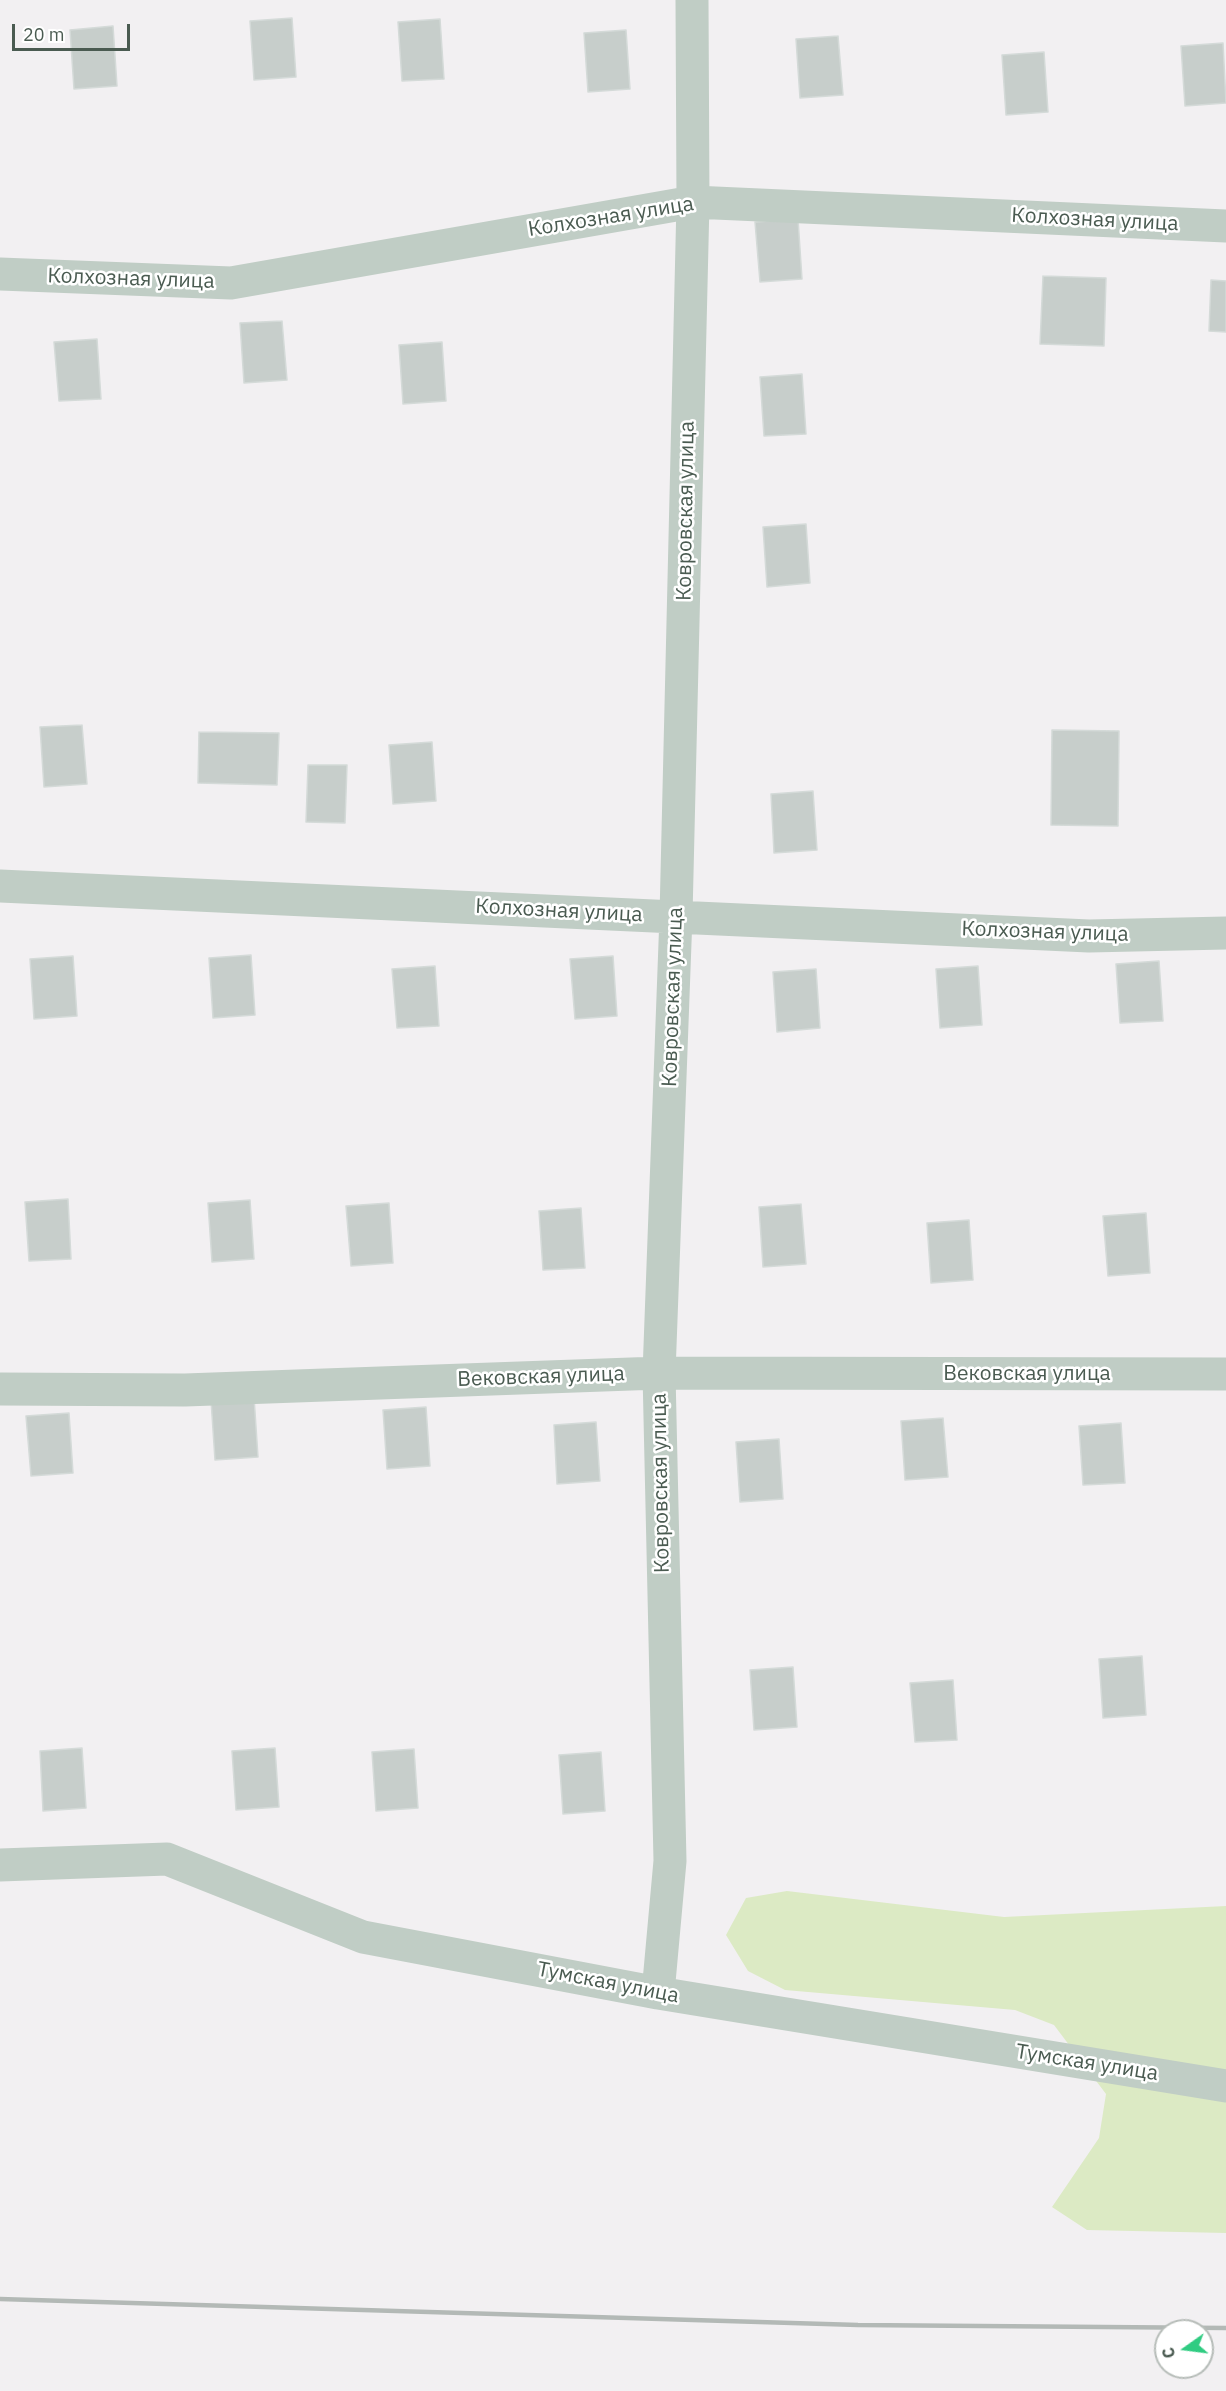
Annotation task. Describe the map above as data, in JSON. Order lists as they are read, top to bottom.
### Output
{
  "streets": {
    "street": [
      "Колхозная улица",
      "Ковровская улица",
      "Вековская улица",
      "Тумская улица"
    ]
  },
  "crossings": [
    ["Колхозная улица", "Ковровская улица"],
    ["Ковровская улица", "Вековская улица"],
    ["Ковровская улица", "Тумская улица"]
  ],
  "scale_bar": "20 m",
  "north": "left"
}
